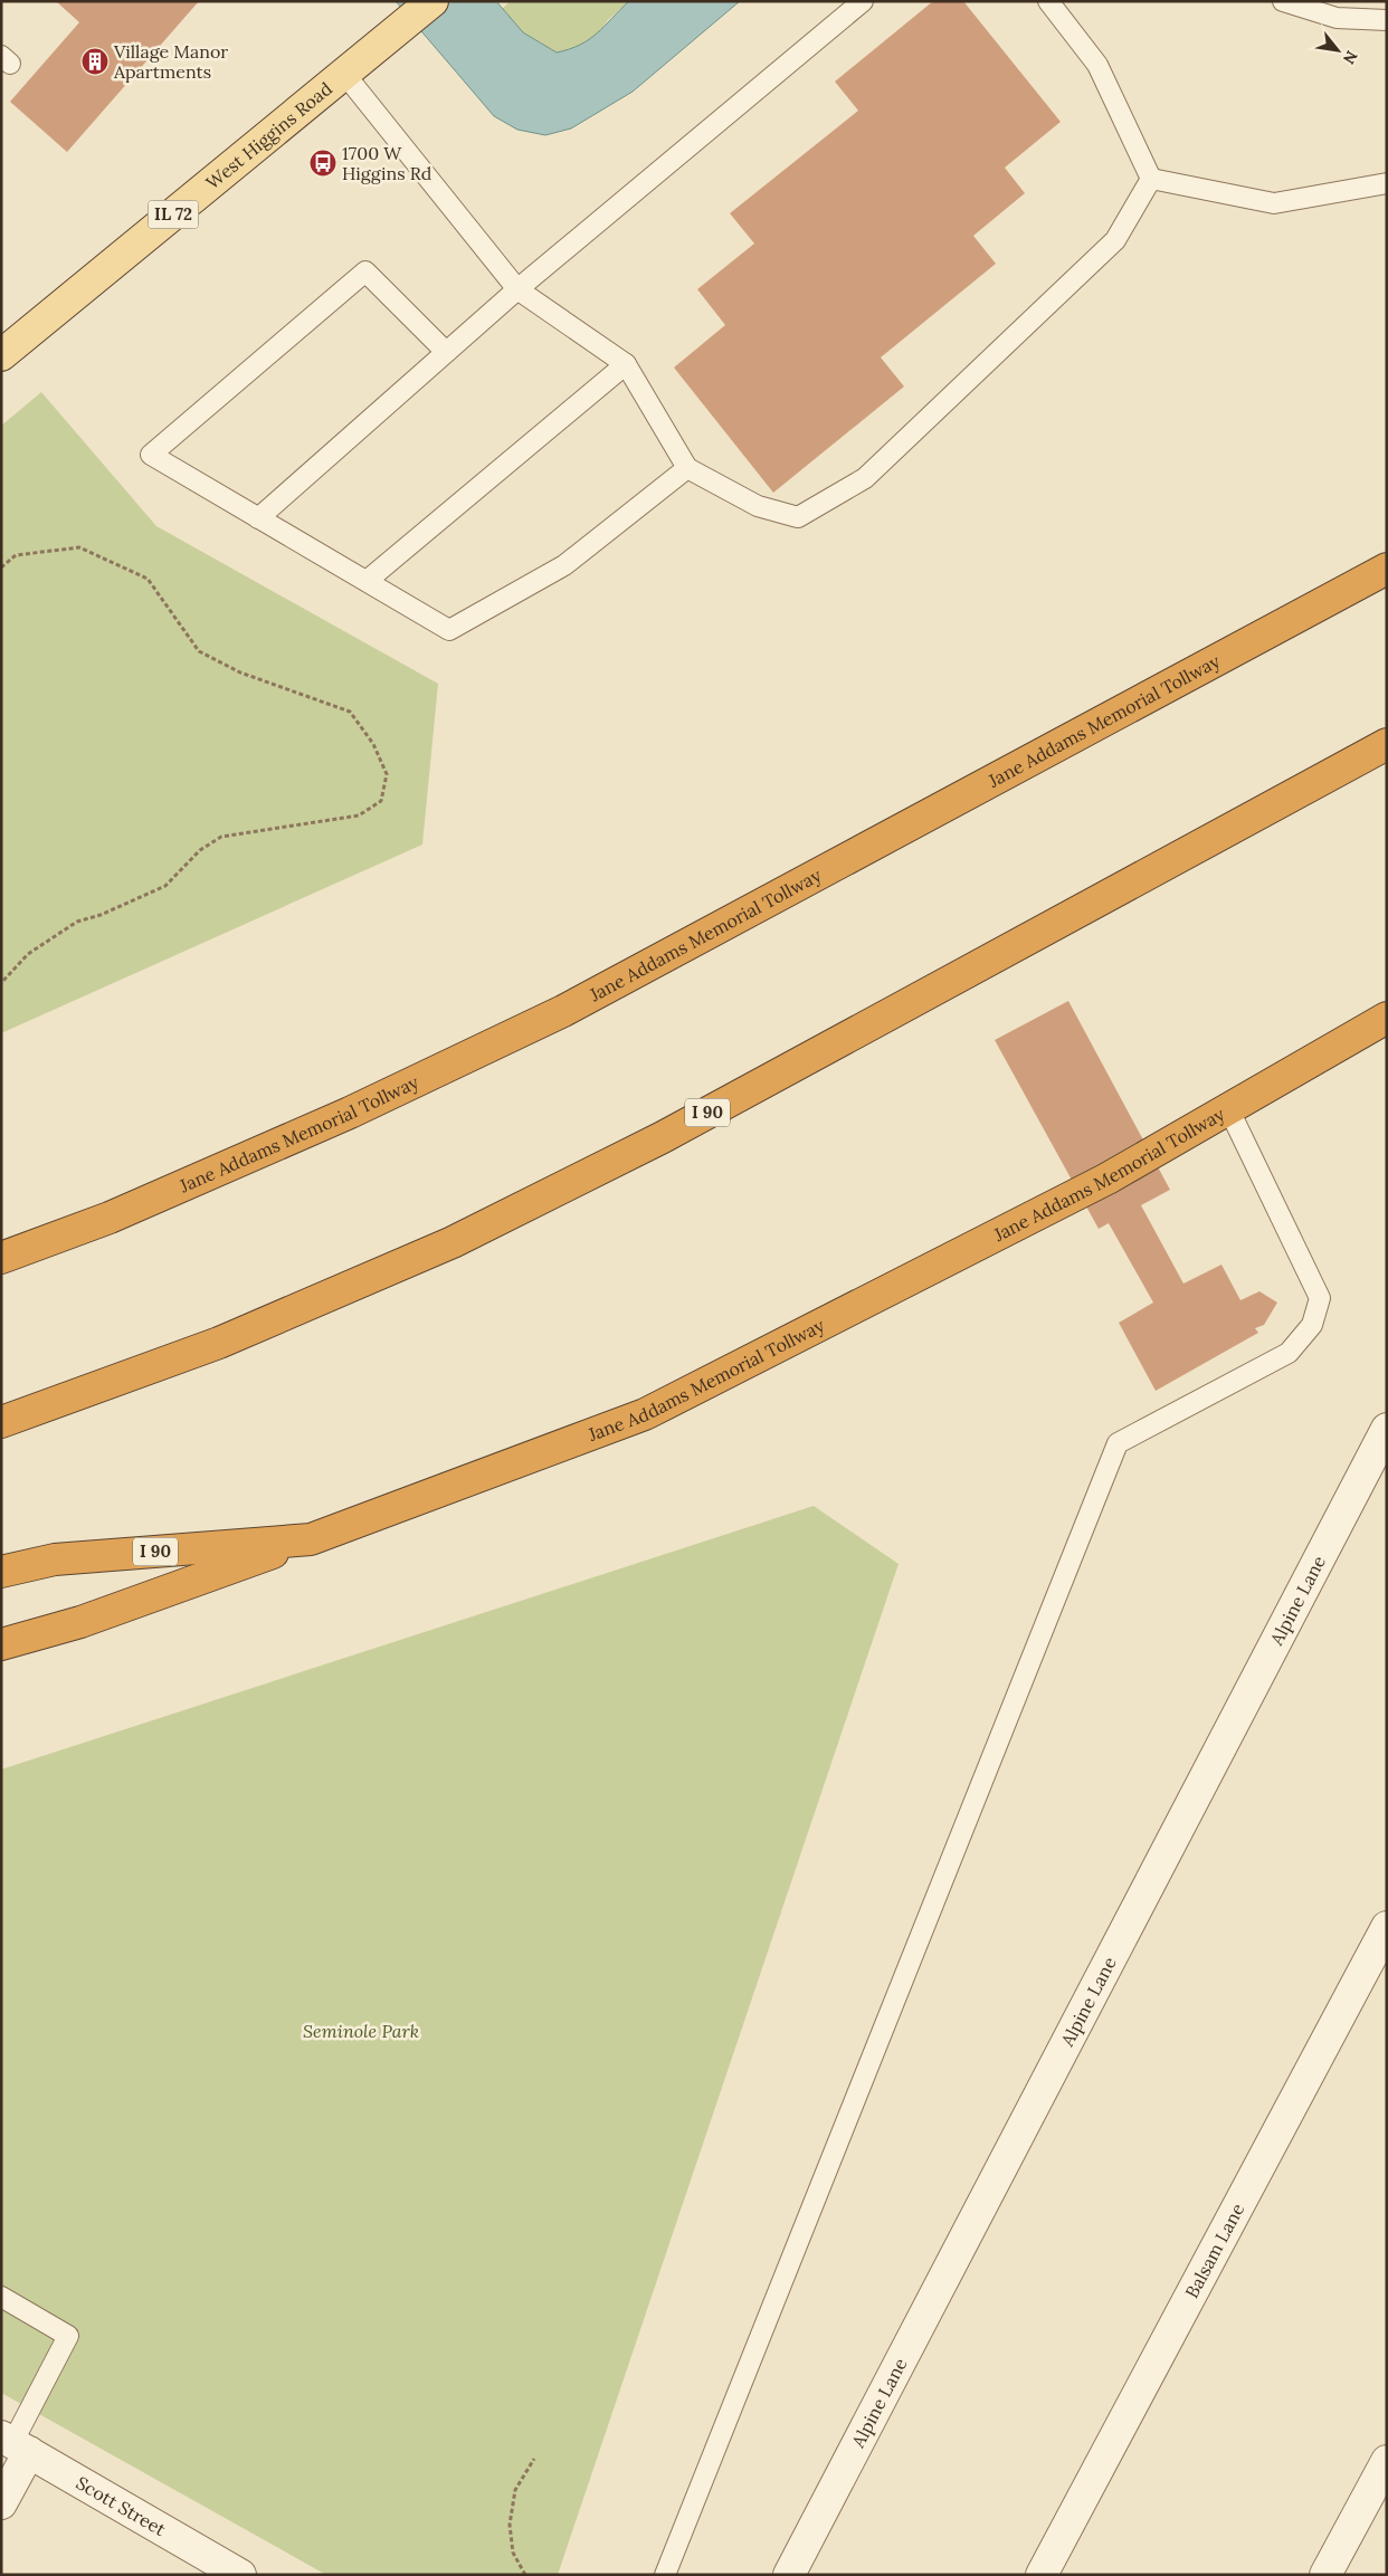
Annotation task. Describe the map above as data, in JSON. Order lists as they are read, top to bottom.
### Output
{
  "streets": {
    "highway": ["Jane Addams Memorial Tollway", "I 90"],
    "main road": ["West Higgins Road", "IL 72"],
    "street": ["Alpine Lane", "Balsam Lane", "Scott Street"]
  },
  "parks": ["Seminole Park"],
  "places": {
    "building": ["Village Manor Apartments"],
    "bus stop": ["1700 W Higgins Rd"]
  },
  "north": "bottom right"
}
